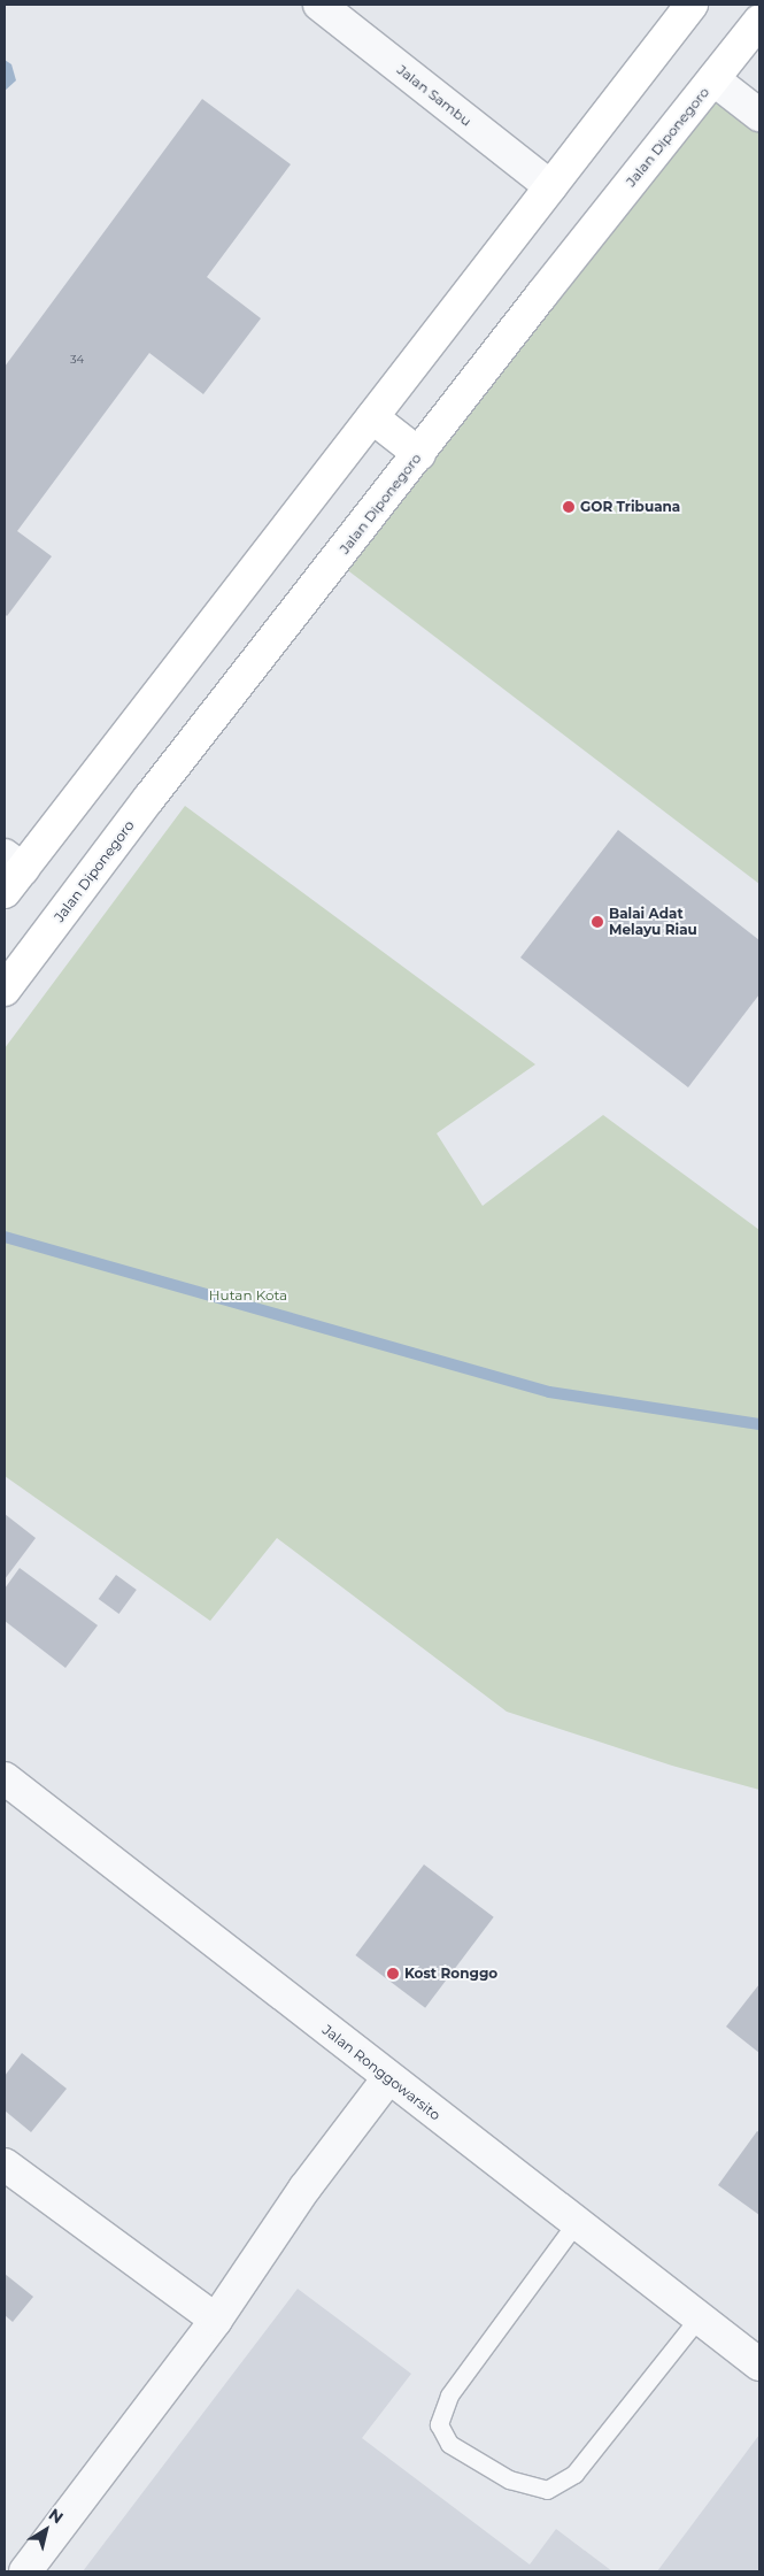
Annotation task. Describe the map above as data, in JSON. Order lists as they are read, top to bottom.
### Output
{
  "streets": {
    "main road": ["Jalan Diponegoro"],
    "street": ["Jalan Sambu", "Jalan Ronggowarsito"]
  },
  "parks": ["Hutan Kota"],
  "places": ["GOR Tribuana", "Balai Adat Melayu Riau", "Kost Ronggo"],
  "house_numbers": ["34"],
  "north": "top right"
}
